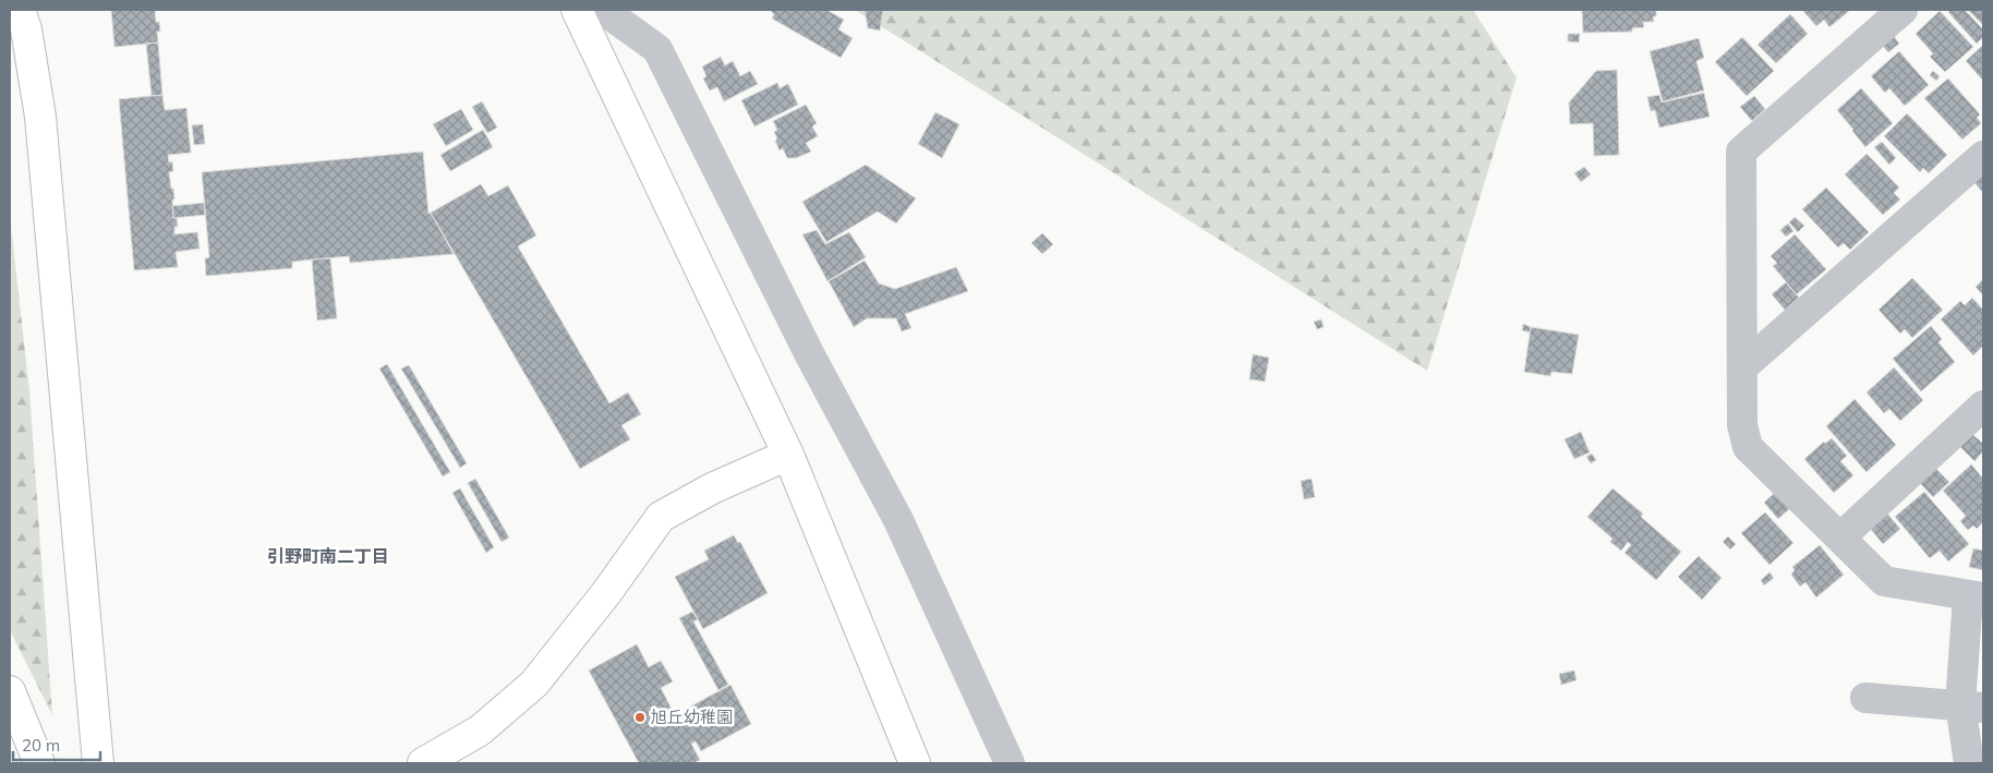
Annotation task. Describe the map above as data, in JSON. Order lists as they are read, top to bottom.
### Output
{
  "districts": ["引野町南二丁目"],
  "places": ["旭丘幼稚園"],
  "scale_bar": "20 m"
}
